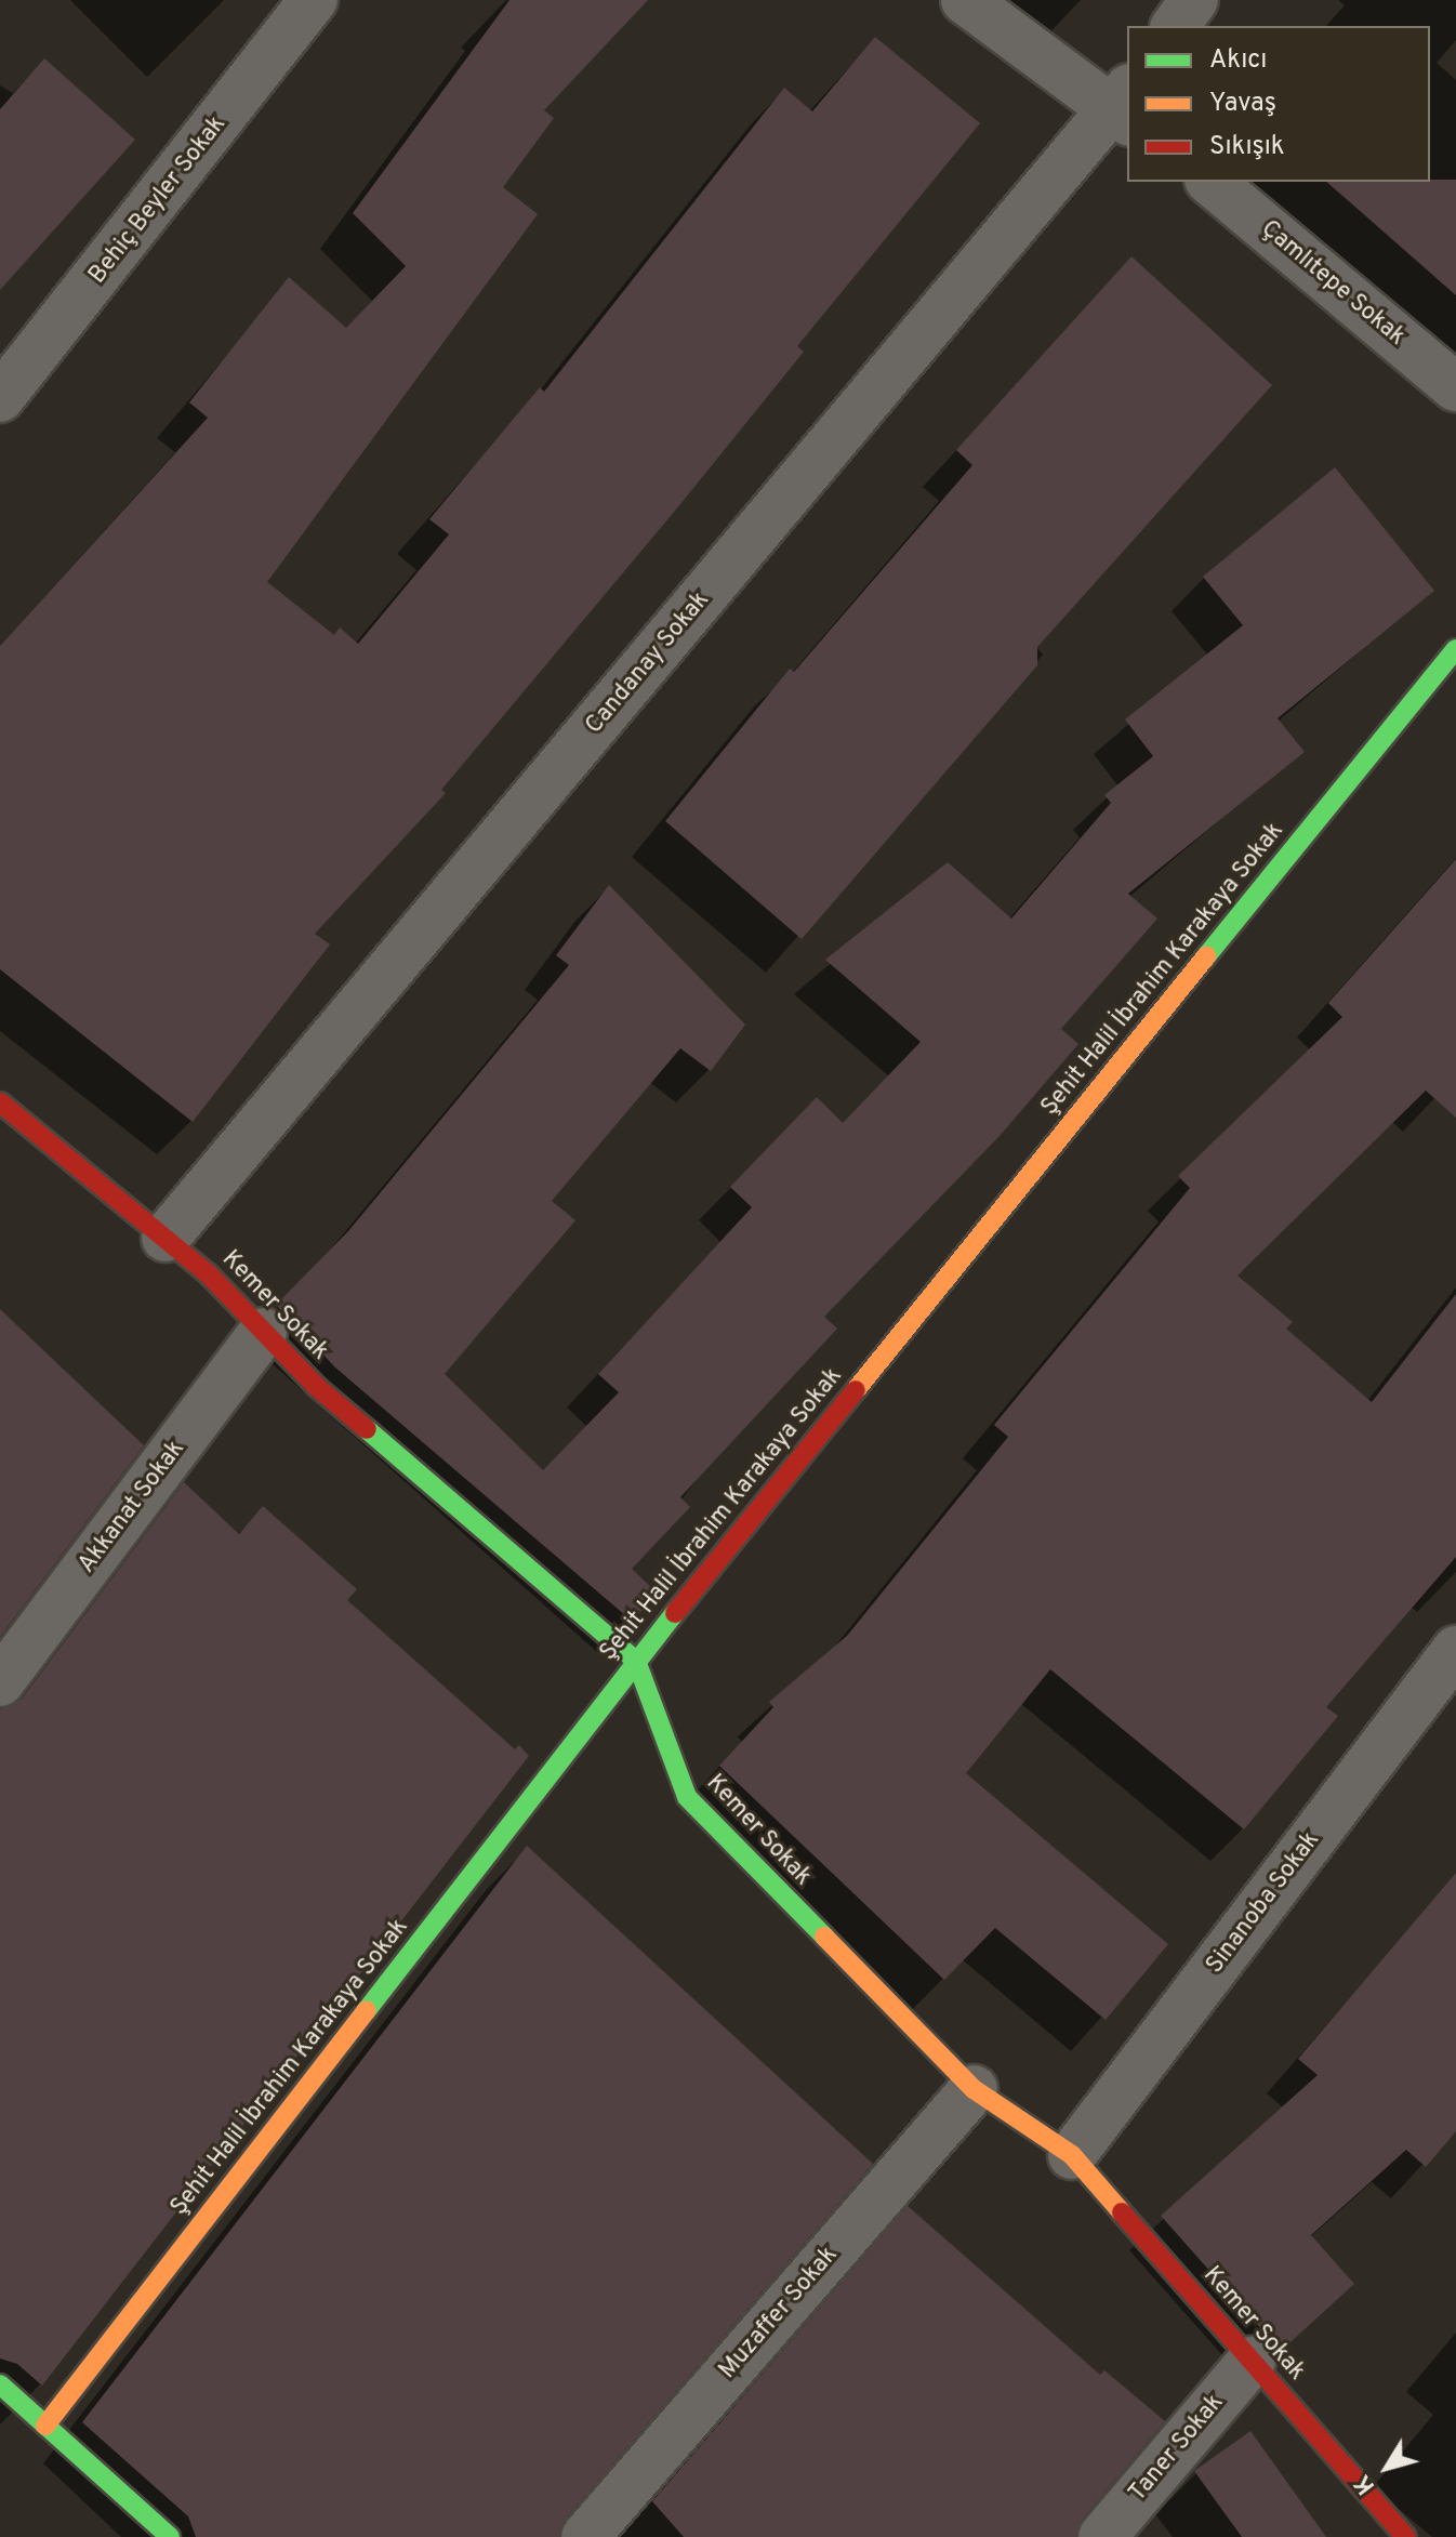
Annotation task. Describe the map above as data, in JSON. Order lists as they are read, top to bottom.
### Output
{
  "streets": {
    "street": [
      "Behiç Beyler Sokak",
      "Çamlıtepe Sokak",
      "Candanay Sokak",
      "Şehit Halil İbrahim Karakaya Sokak",
      "Kemer Sokak",
      "Akkanat Sokak",
      "Sinanoba Sokak",
      "Muzaffer Sokak",
      "Taner Sokak"
    ]
  },
  "crossings": [
    ["Candanay Sokak", "Kemer Sokak"],
    ["Şehit Halil İbrahim Karakaya Sokak", "Kemer Sokak"],
    ["Kemer Sokak", "Akkanat Sokak"],
    ["Kemer Sokak", "Sinanoba Sokak"],
    ["Kemer Sokak", "Muzaffer Sokak"],
    ["Kemer Sokak", "Taner Sokak"]
  ],
  "legend": ["Akıcı", "Yavaş", "Sıkışık"],
  "north": "bottom left"
}
